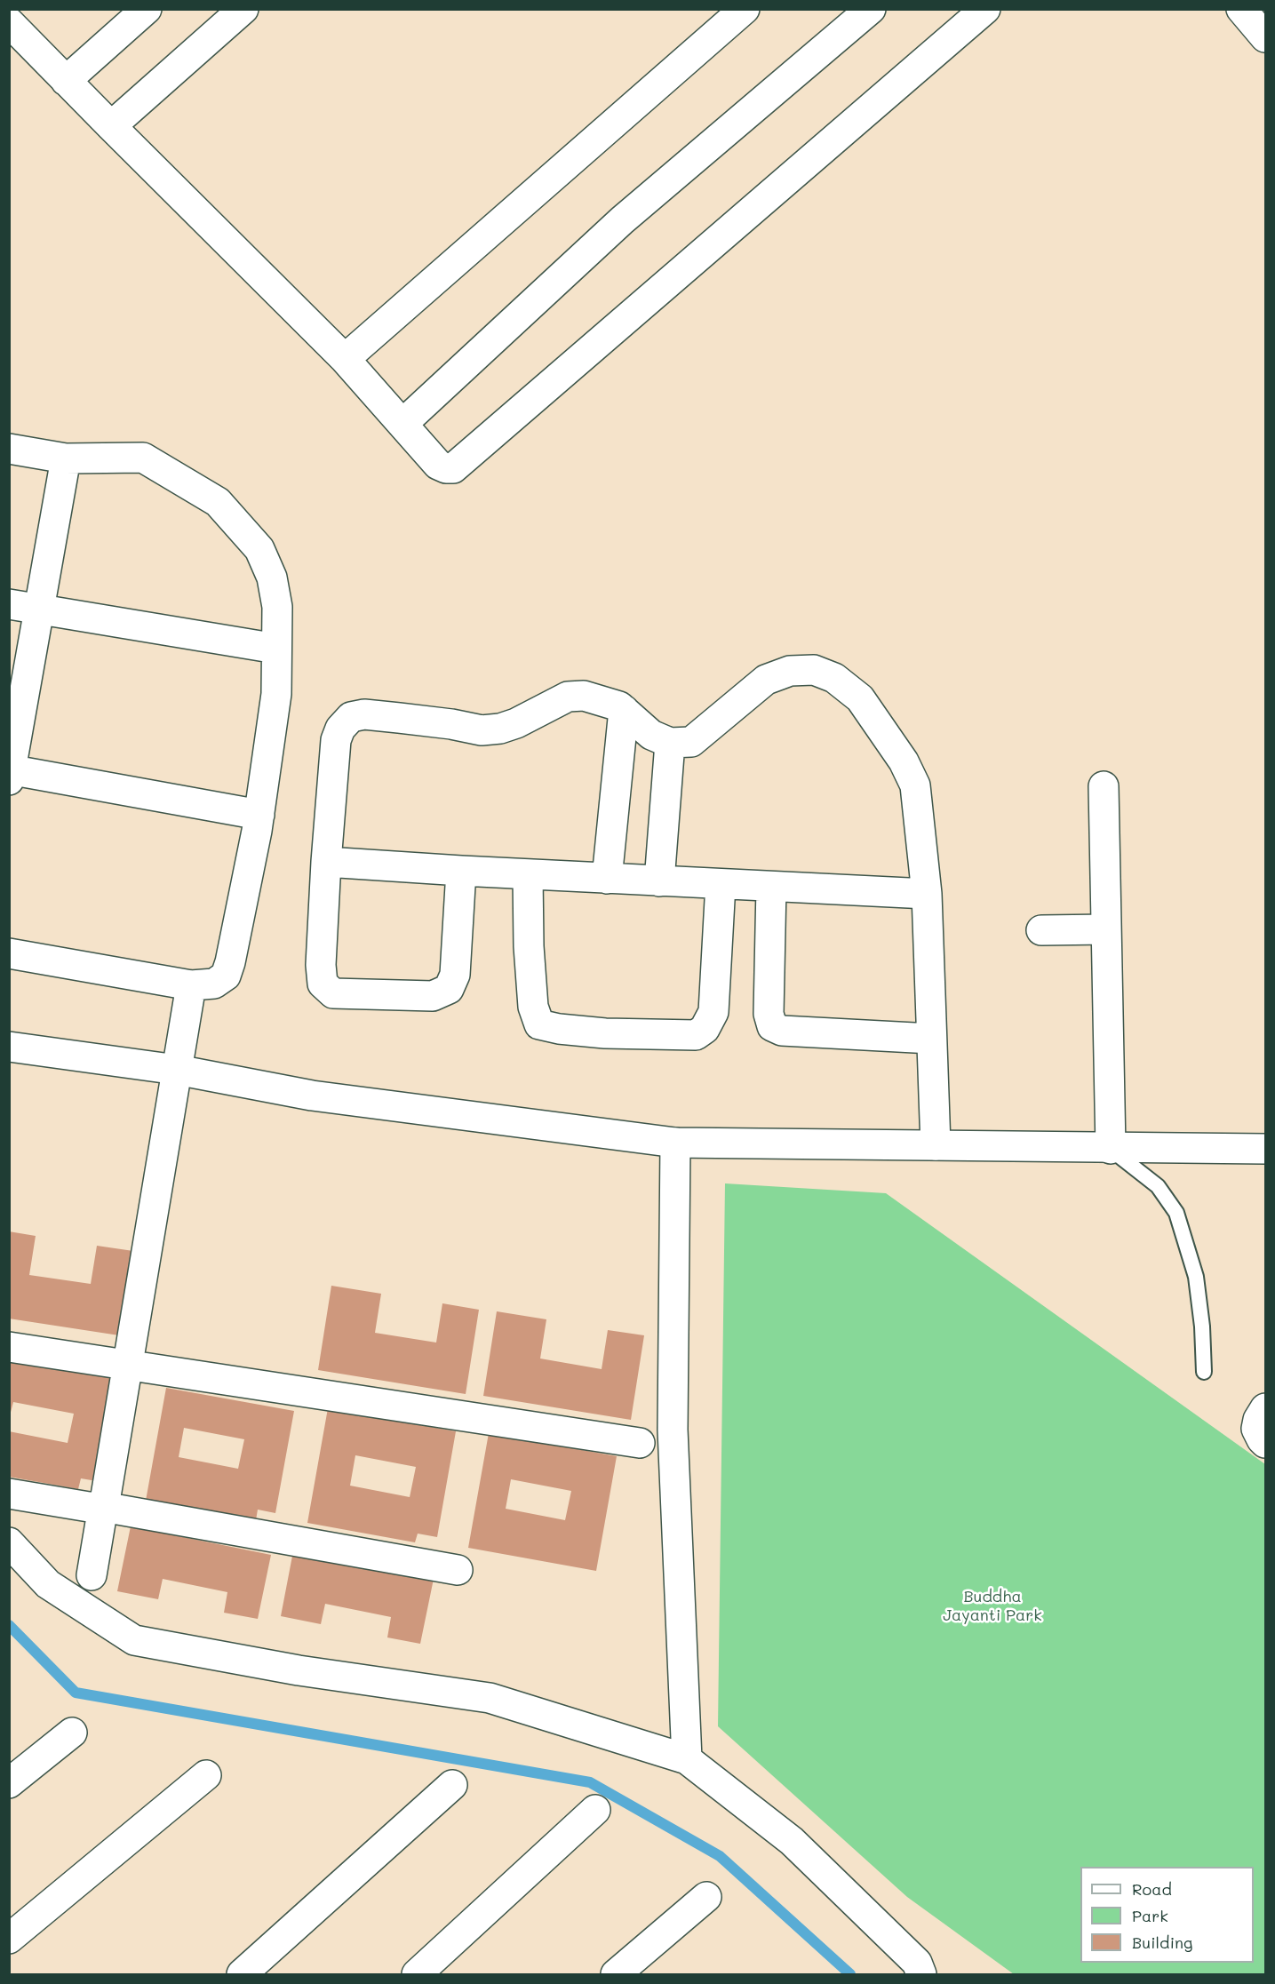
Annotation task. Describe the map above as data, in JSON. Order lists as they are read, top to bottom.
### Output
{
  "parks": ["Buddha Jayanti Park"],
  "legend": ["Road", "Park", "Building"]
}
